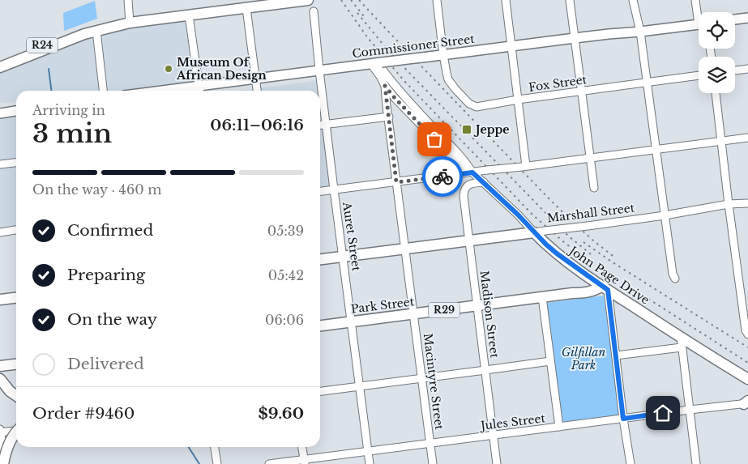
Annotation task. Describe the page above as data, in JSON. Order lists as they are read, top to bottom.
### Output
{
  "streets": {
    "main road": [
      "R24",
      "Commissioner Street",
      "Marshall Street",
      "John Page Drive",
      "Park Street",
      "R29"
    ],
    "street": [
      "Fox Street",
      "Auret Street",
      "Madison Street",
      "Macintyre Street",
      "Jules Street"
    ]
  },
  "crossings": [
    ["Commissioner Street", "Fox Street"],
    ["Commissioner Street", "Auret Street"],
    ["Commissioner Street", "John Page Drive"],
    ["Marshall Street", "Auret Street"],
    ["Marshall Street", "John Page Drive"],
    ["Marshall Street", "Madison Street"],
    ["Marshall Street", "Macintyre Street"],
    ["Auret Street", "Park Street"],
    ["Auret Street", "Jules Street"],
    ["John Page Drive", "Park Street"],
    ["John Page Drive", "Madison Street"],
    ["John Page Drive", "Macintyre Street"],
    ["Park Street", "Madison Street"],
    ["Park Street", "Macintyre Street"],
    ["Madison Street", "Jules Street"],
    ["Macintyre Street", "Jules Street"]
  ],
  "parks": ["Gilfillan Park"],
  "places": {
    "other": ["Museum Of African Design"],
    "transit": ["Jeppe"]
  },
  "page": {
    "heading": ["3 min", "Arriving in", "06:11–06:16"],
    "panel": ["Order #9460", "$9.60"],
    "bar": "On the way · 460 m",
    "list": [
      ["Confirmed", "05:39"],
      ["Preparing", "05:42"],
      ["On the way", "06:06"],
      "Delivered"
    ]
  }
}
